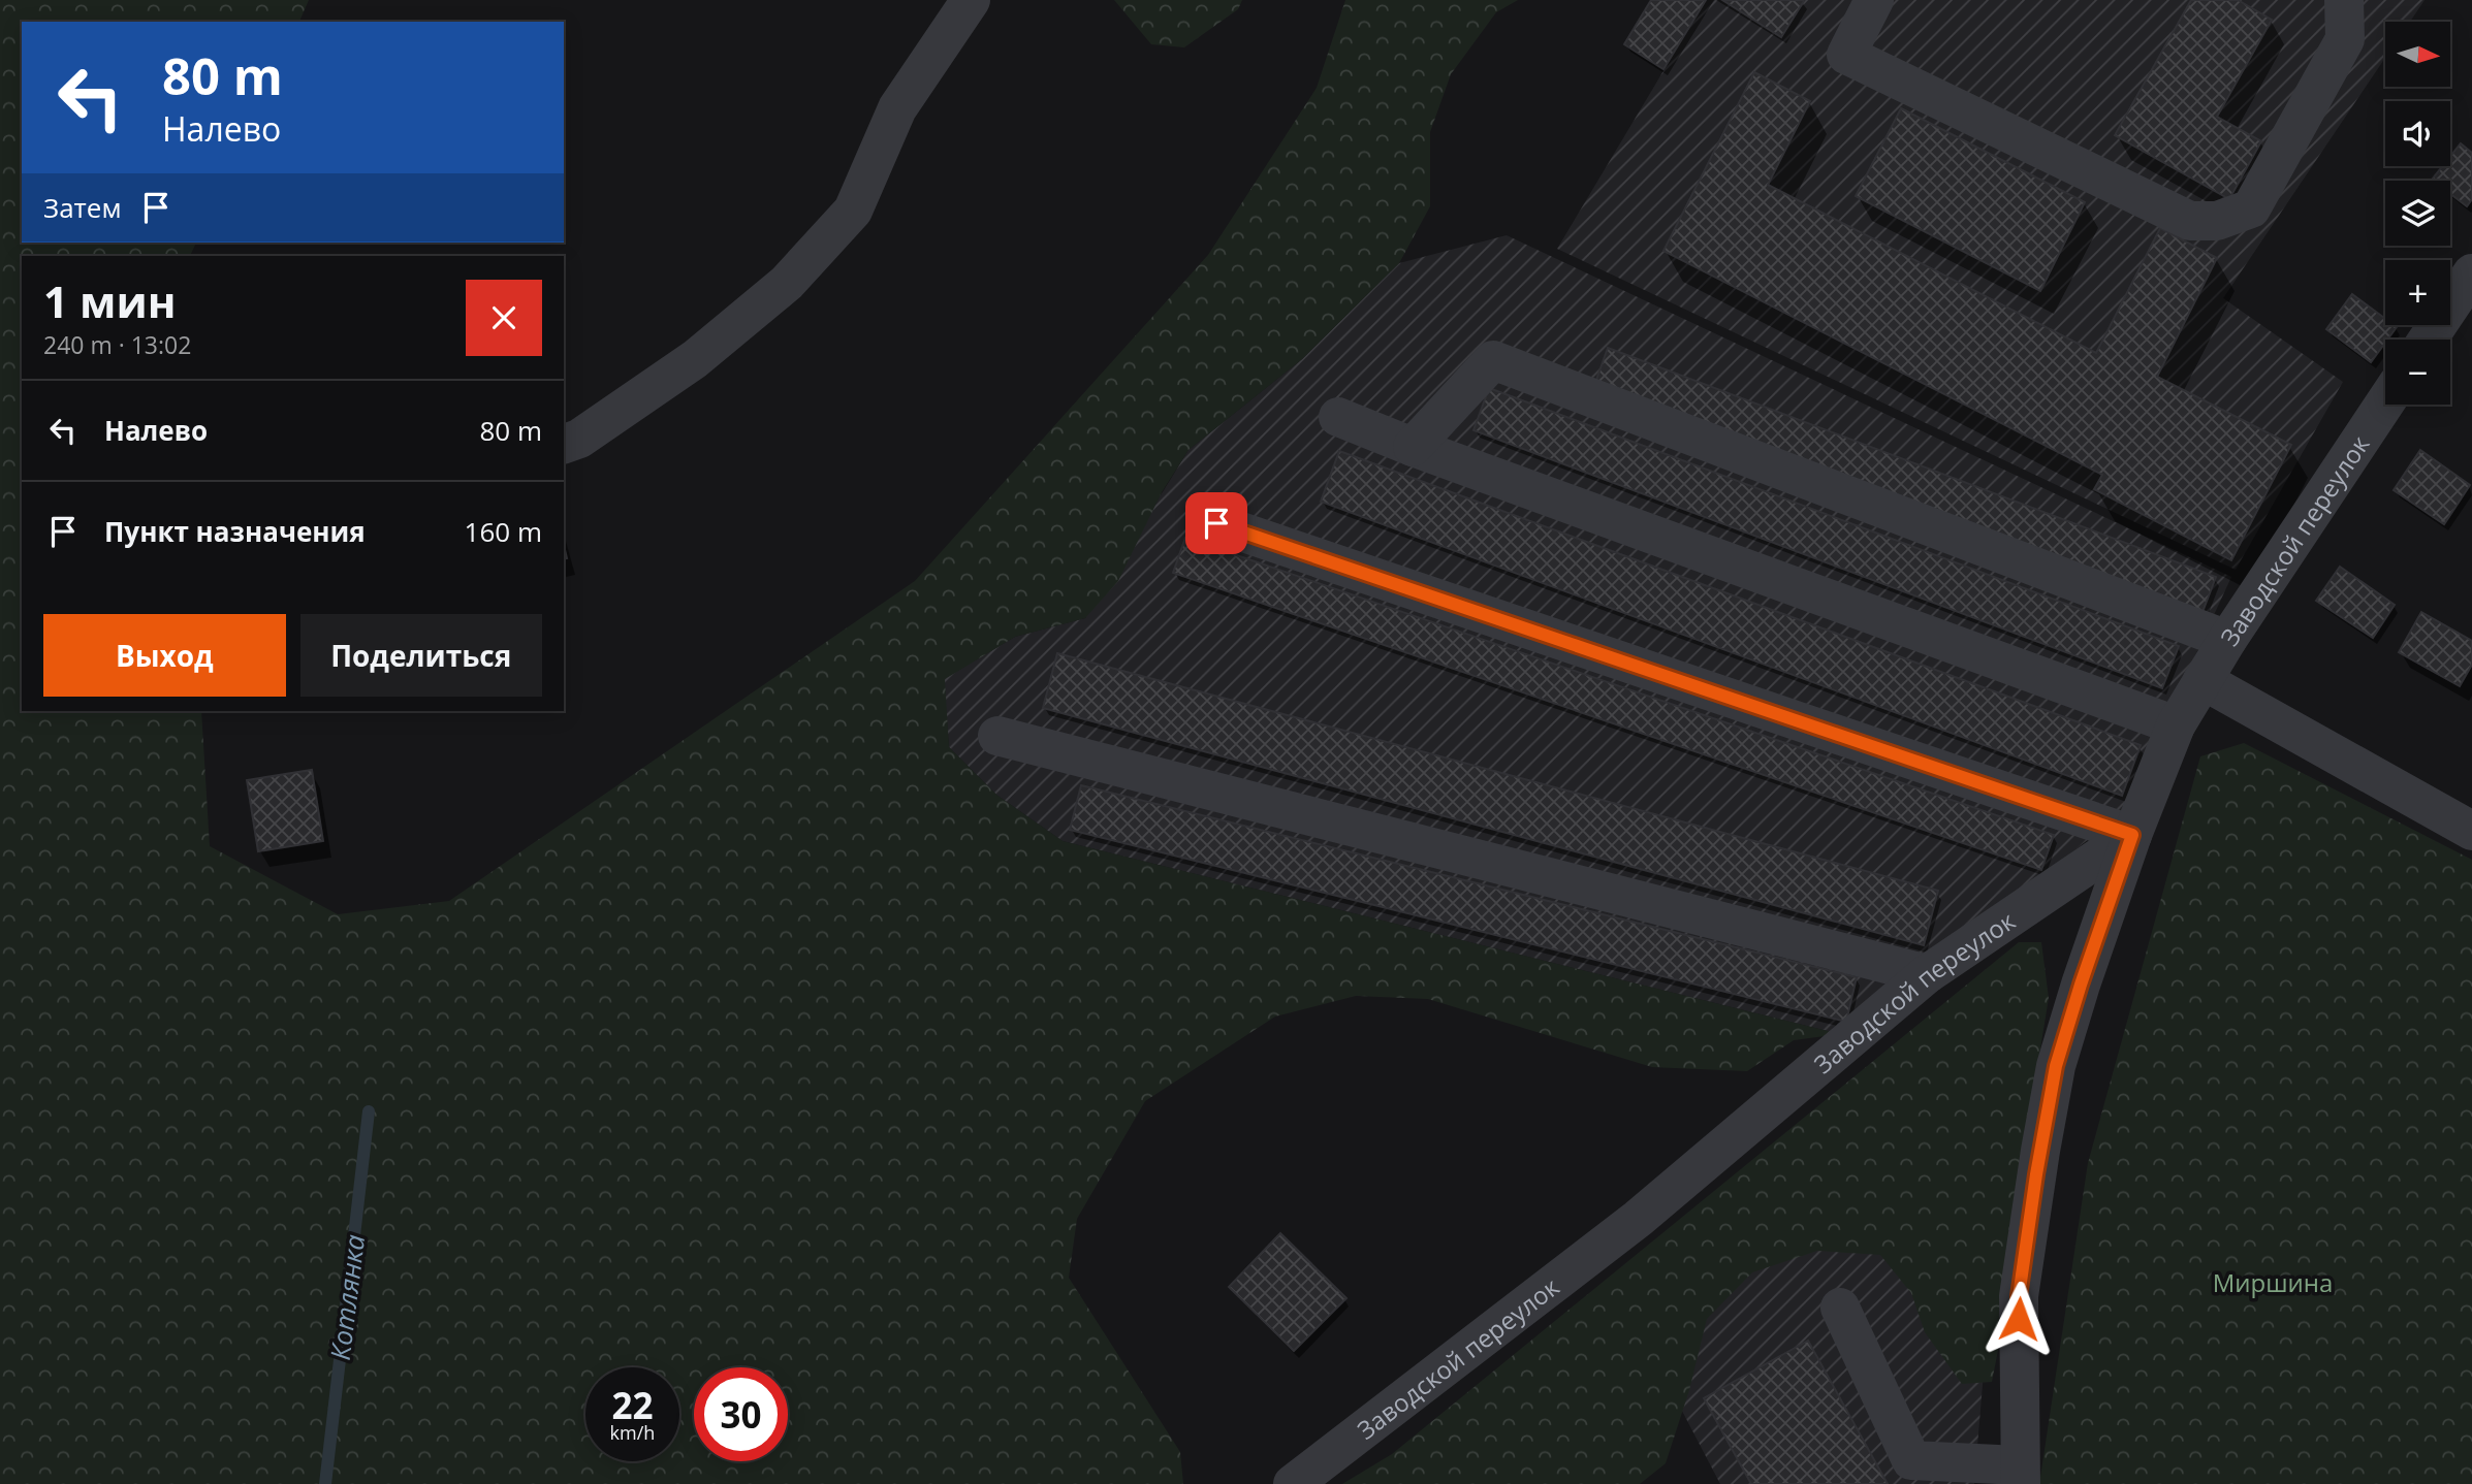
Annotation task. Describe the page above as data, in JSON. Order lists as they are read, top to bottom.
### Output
{
  "streets": {
    "street": ["Заводской переулок"]
  },
  "water": ["Котлянка"],
  "parks": ["Миршина"],
  "north": "right",
  "page": {
    "map_buttons": ["+", "−"],
    "turn": ["80 m", "Налево"],
    "then": "Затем",
    "heading": ["1 мин", "240 m · 13:02"],
    "list": [
      {
        "name": "Налево",
        "value": "80 m"
      },
      {
        "name": "Пункт назначения",
        "value": "160 m"
      }
    ],
    "buttons": ["Выход", "Поделиться"],
    "speed": "22 km/h",
    "limit": "30"
  }
}
